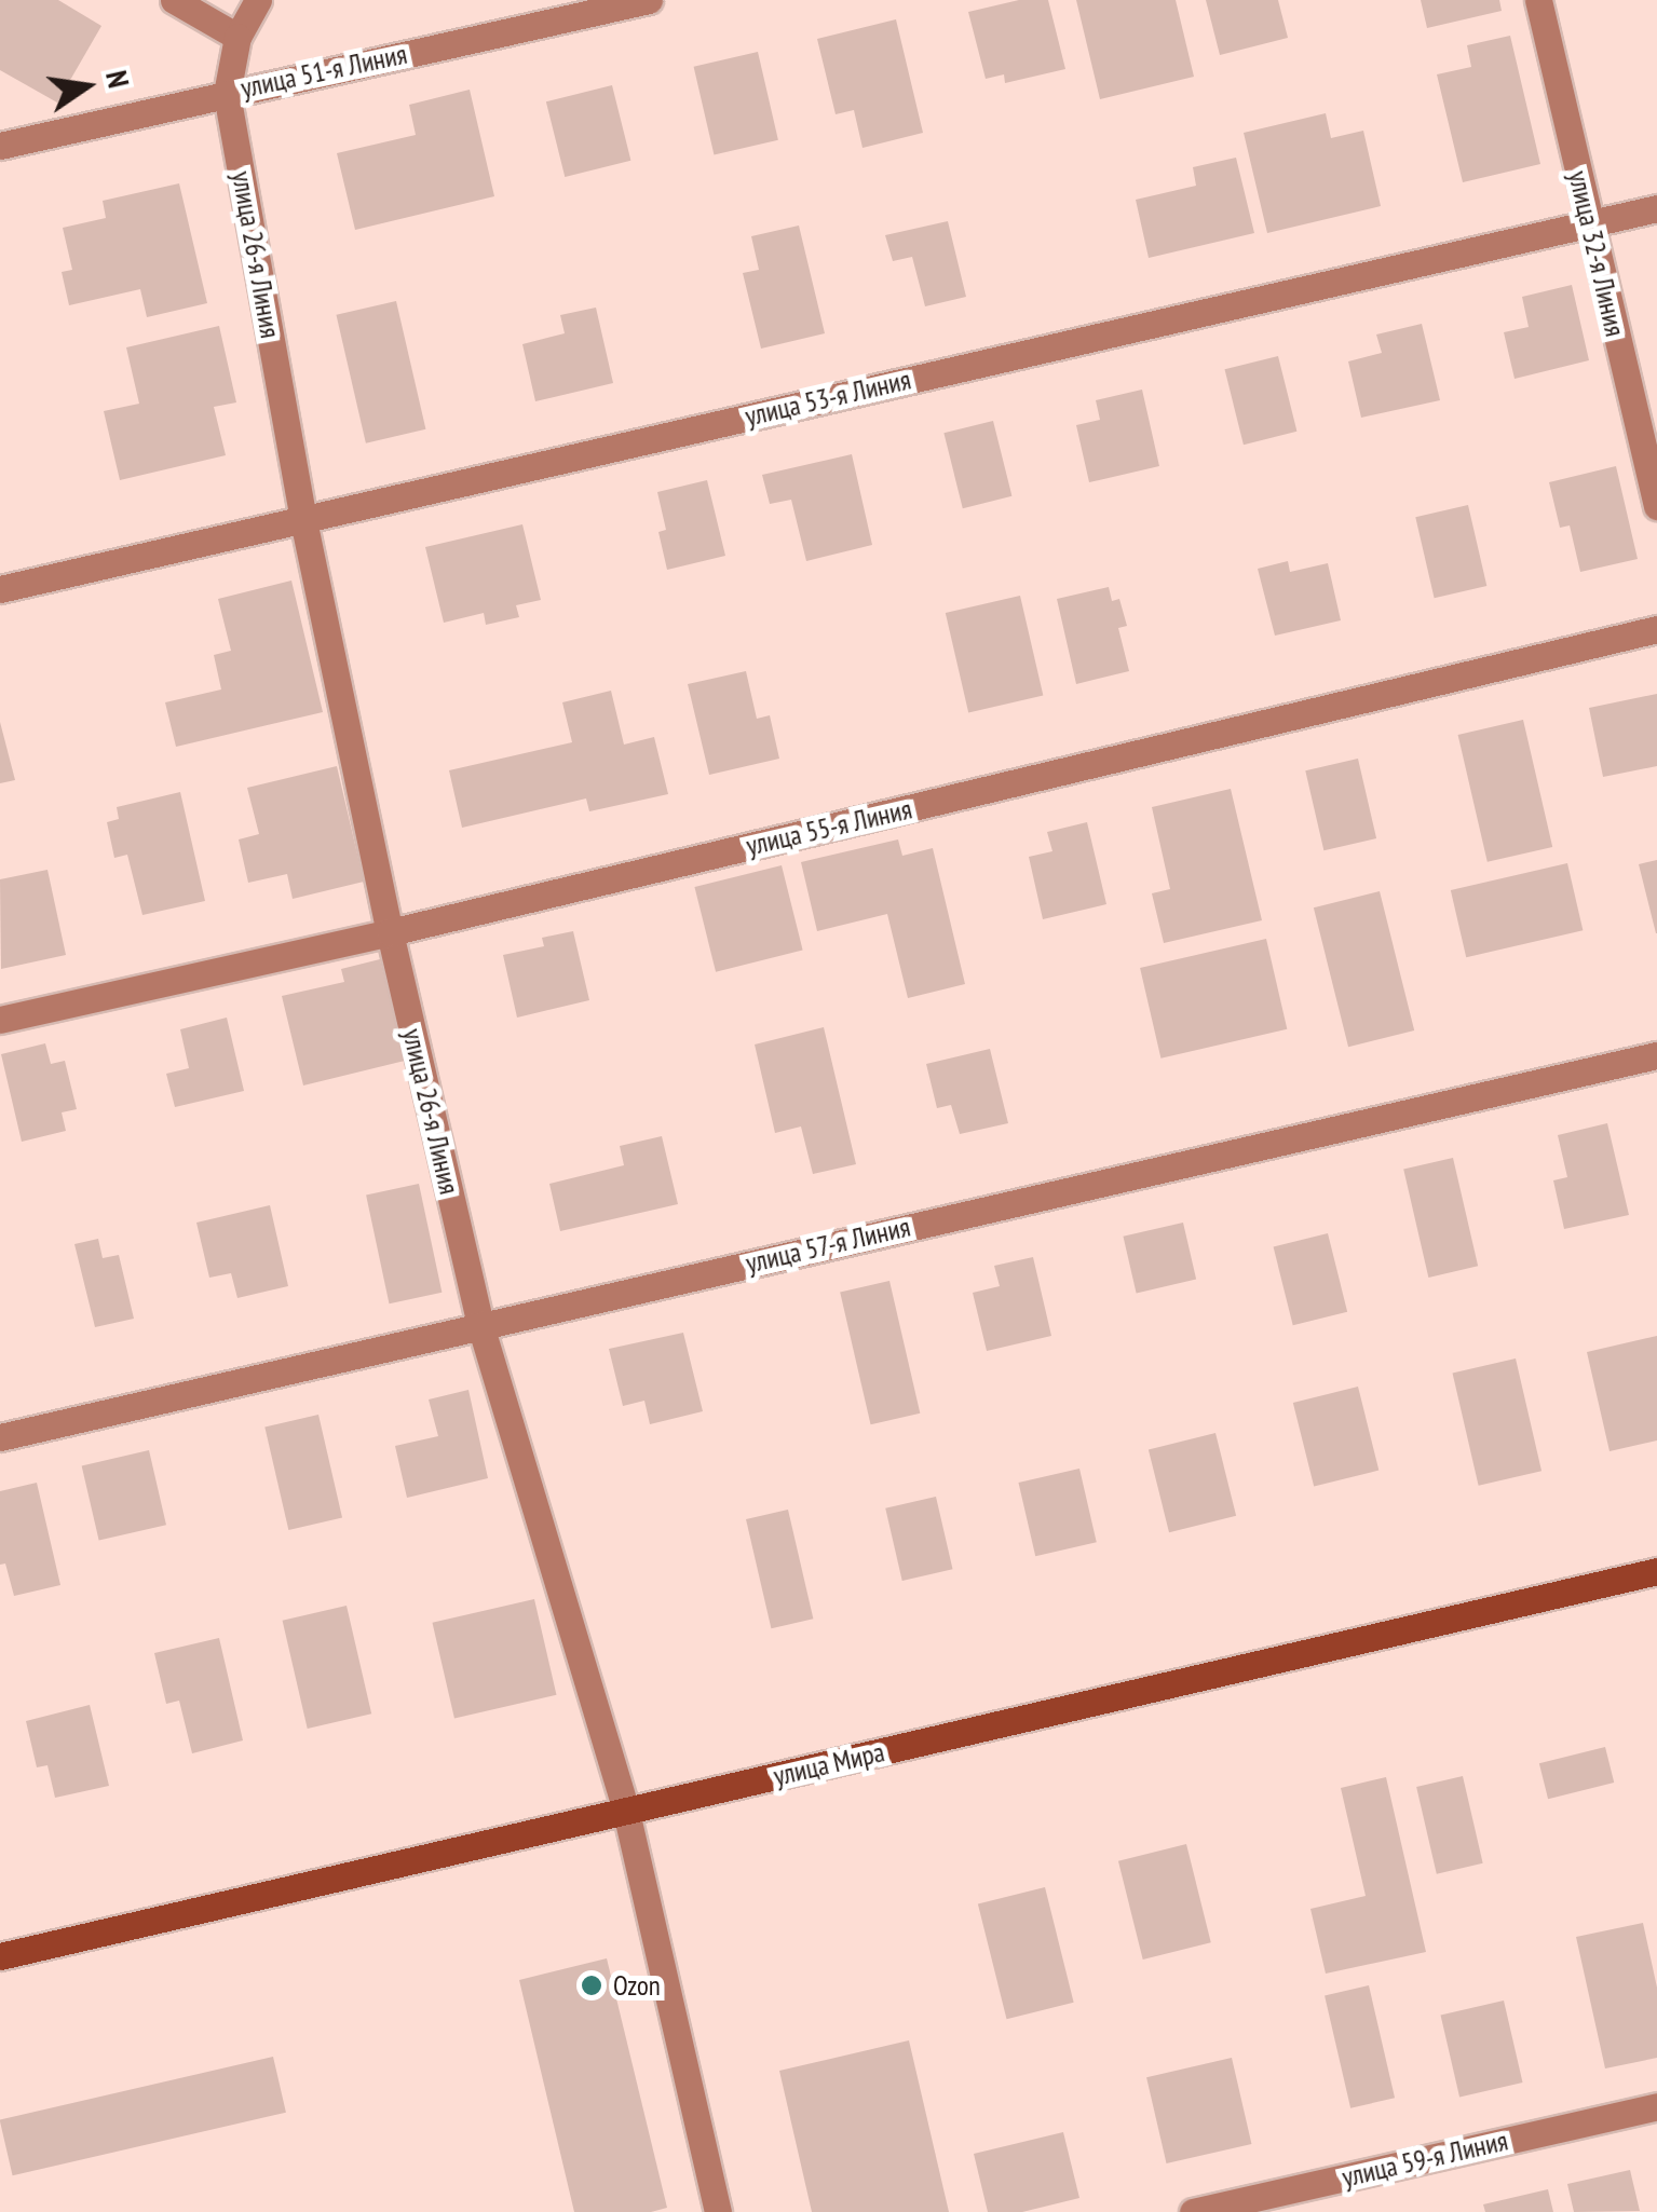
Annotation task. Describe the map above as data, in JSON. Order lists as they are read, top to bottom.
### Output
{
  "streets": {
    "main road": ["улица Мира"],
    "street": [
      "улица 51-я Линия",
      "улица 32-я Линия",
      "улица 26-я Линия",
      "улица 53-я Линия",
      "улица 55-я Линия",
      "улица 57-я Линия",
      "улица 59-я Линия"
    ]
  },
  "crossings": [
    ["улица 51-я Линия", "улица 26-я Линия"],
    ["улица 32-я Линия", "улица 53-я Линия"],
    ["улица 26-я Линия", "улица 53-я Линия"],
    ["улица 26-я Линия", "улица 55-я Линия"],
    ["улица 26-я Линия", "улица 57-я Линия"],
    ["улица 26-я Линия", "улица Мира"]
  ],
  "places": ["Ozon"],
  "north": "right"
}
